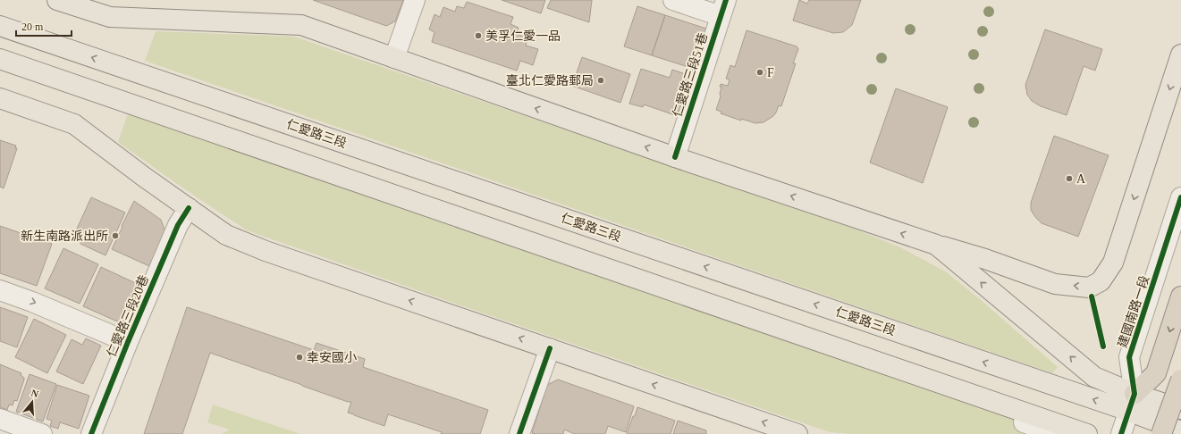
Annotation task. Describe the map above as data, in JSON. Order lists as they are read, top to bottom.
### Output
{
  "streets": {
    "main road": ["仁愛路三段"],
    "street": ["仁愛路三段51巷", "建國南路一段", "仁愛路三段20巷"]
  },
  "crossings": [
    ["仁愛路三段51巷", "仁愛路三段"],
    ["仁愛路三段", "建國南路一段"]
  ],
  "places": [
    "美孚仁愛一品",
    "F",
    "臺北仁愛路郵局",
    "A",
    "新生南路派出所",
    "幸安國小"
  ],
  "scale_bar": "20 m",
  "north": "top"
}
